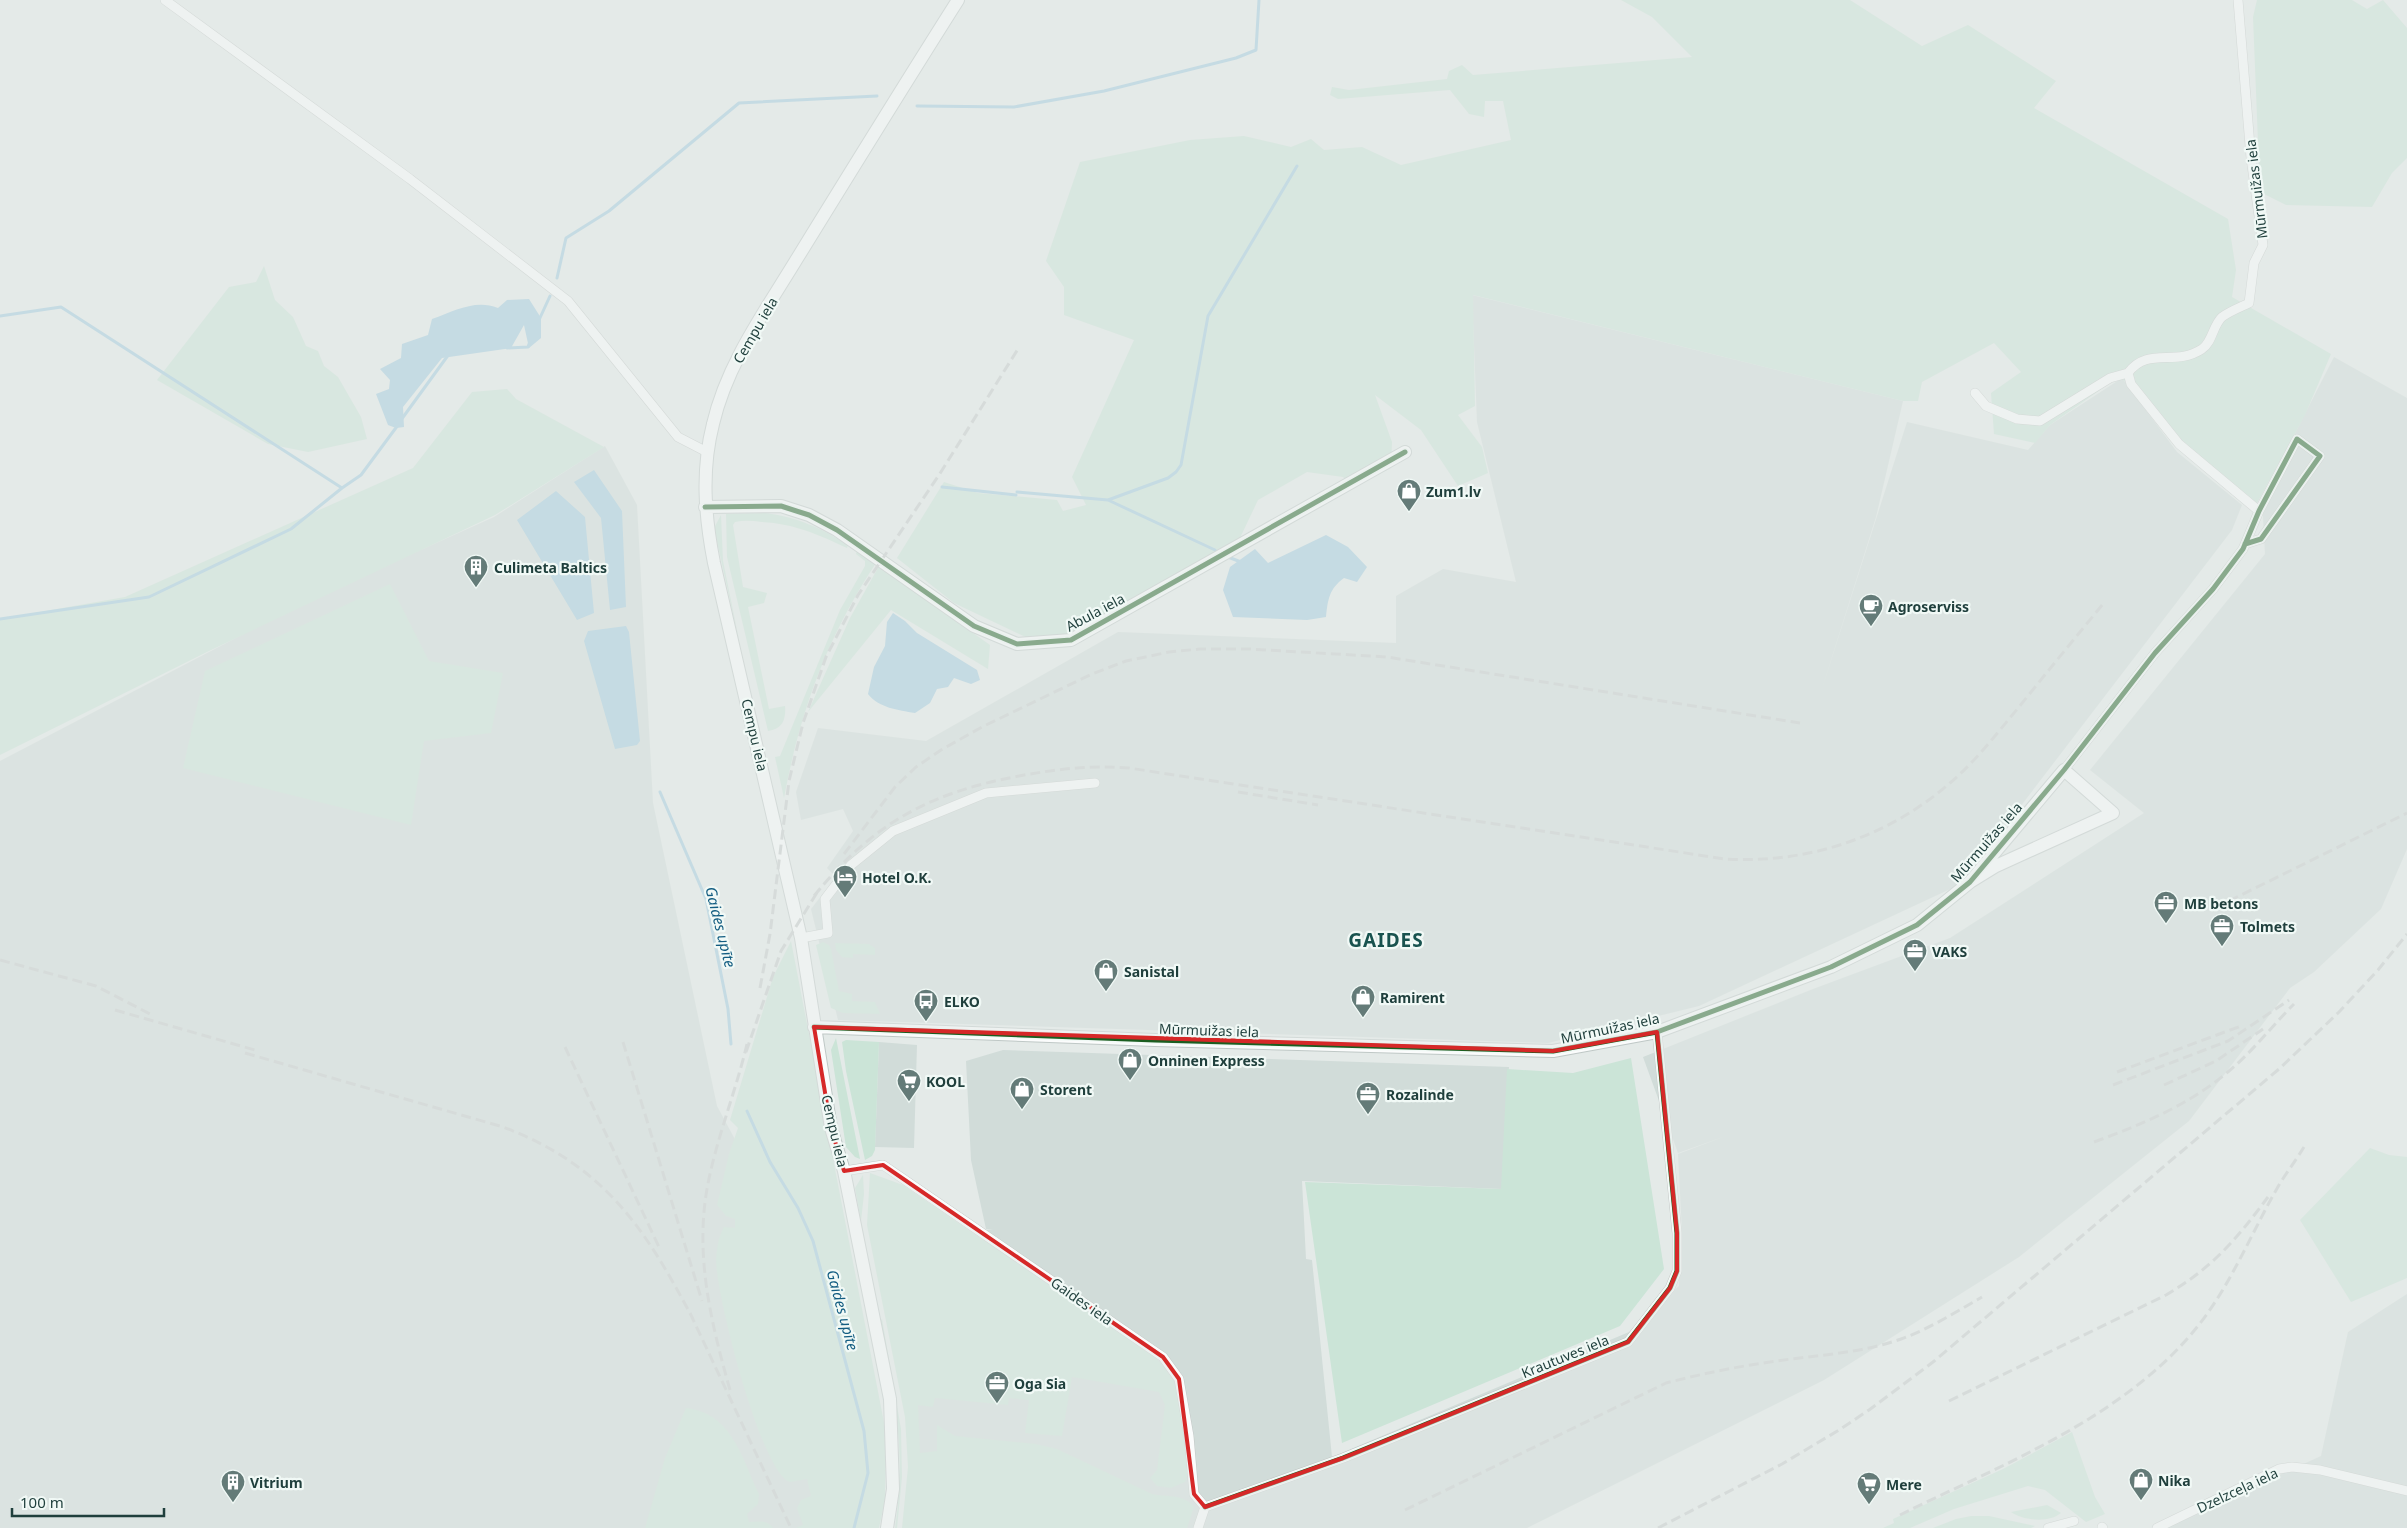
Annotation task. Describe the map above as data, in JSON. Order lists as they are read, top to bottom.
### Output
{
  "streets": {
    "street": [
      "Mūrmuižas iela",
      "Cempu iela",
      "Abula iela",
      "Gaides iela",
      "Krautuves iela",
      "Dzelzceļa iela"
    ]
  },
  "crossings": [
    ["Mūrmuižas iela", "Cempu iela"],
    ["Mūrmuižas iela", "Krautuves iela"],
    ["Cempu iela", "Abula iela"],
    ["Cempu iela", "Gaides iela"],
    ["Gaides iela", "Krautuves iela"]
  ],
  "districts": ["GAIDES"],
  "water": ["Gaides upīte"],
  "places": {
    "shop": [
      "Zum1.lv",
      "Sanistal",
      "Ramirent",
      "Onninen Express",
      "Storent",
      "Nika"
    ],
    "building": ["Culimeta Baltics", "Vitrium"],
    "cafe": ["Agroserviss"],
    "hotel": ["Hotel O.K."],
    "office": [
      "MB betons",
      "Tolmets",
      "VAKS",
      "Rozalinde",
      "Oga Sia"
    ],
    "bus stop": ["ELKO"],
    "supermarket": ["KOOL", "Mere"]
  },
  "scale_bar": "100 m"
}
